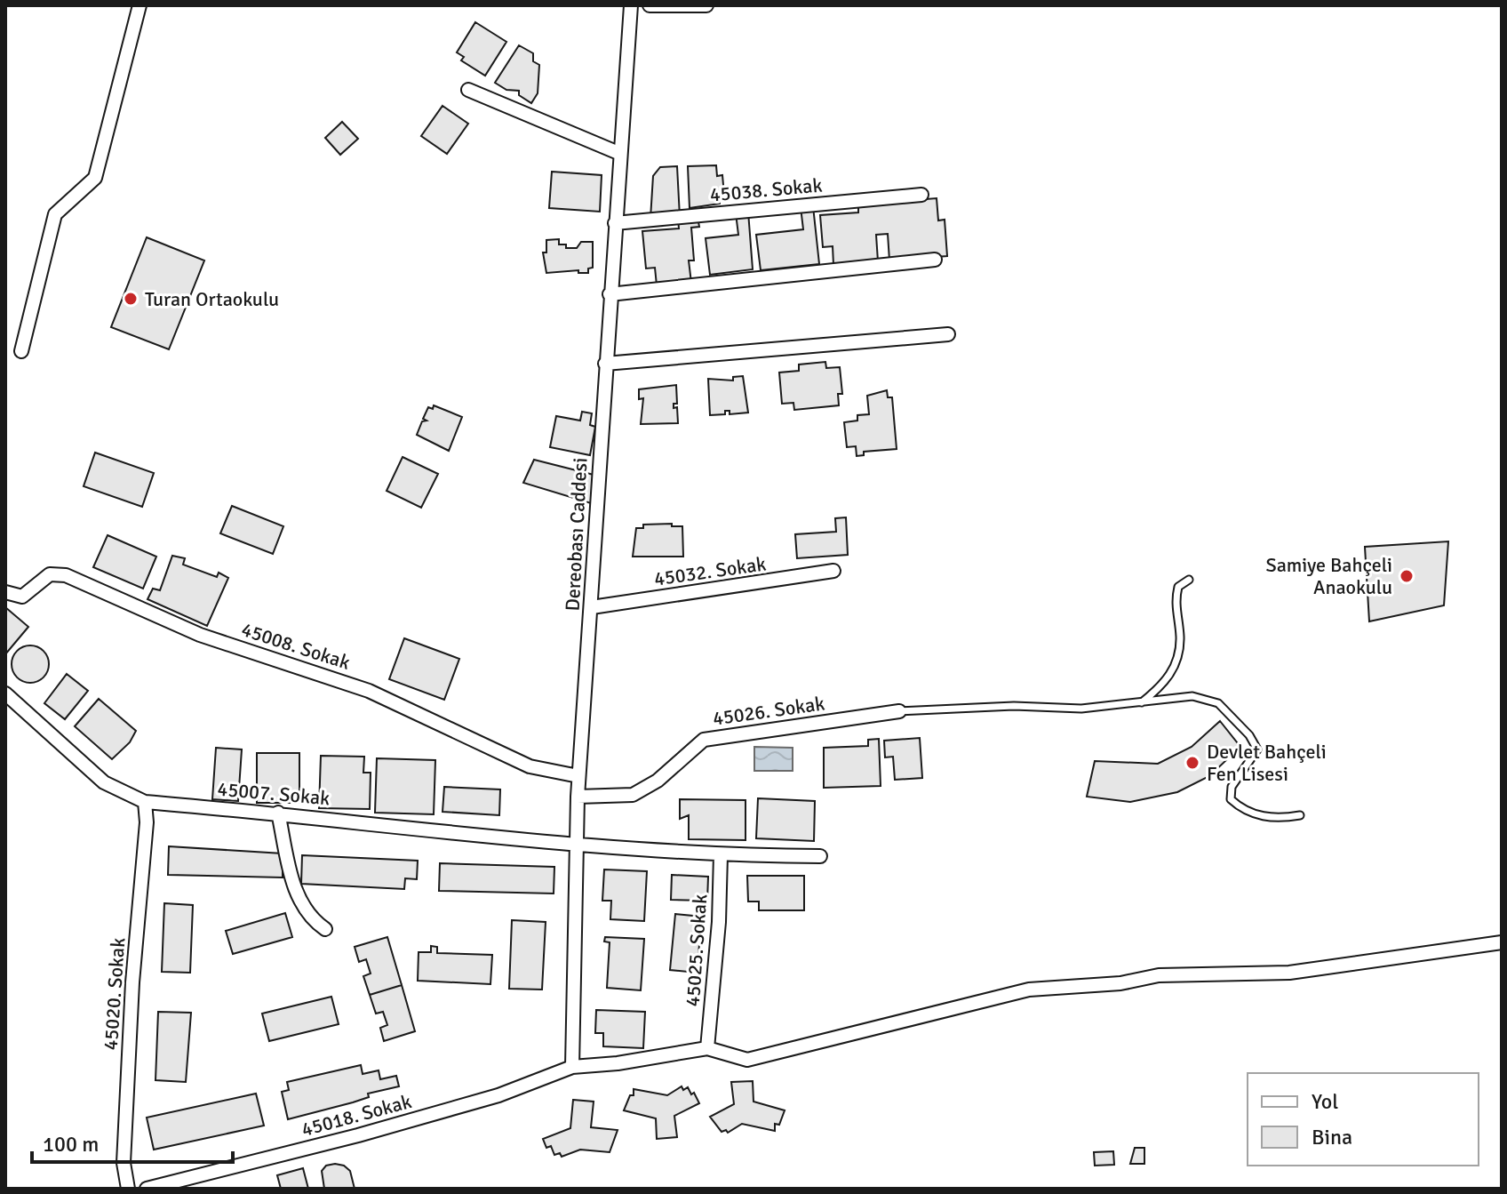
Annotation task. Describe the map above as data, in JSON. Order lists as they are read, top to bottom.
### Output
{
  "streets": {
    "street": [
      "45038. Sokak",
      "Dereobası Caddesi",
      "45032. Sokak",
      "45008. Sokak",
      "45026. Sokak",
      "45007. Sokak",
      "45025. Sokak",
      "45020. Sokak",
      "45018. Sokak"
    ]
  },
  "crossings": [
    ["45038. Sokak", "Dereobası Caddesi"],
    ["Dereobası Caddesi", "45032. Sokak"],
    ["Dereobası Caddesi", "45008. Sokak"],
    ["Dereobası Caddesi", "45026. Sokak"],
    ["Dereobası Caddesi", "45007. Sokak"],
    ["Dereobası Caddesi", "45018. Sokak"],
    ["45007. Sokak", "45020. Sokak"],
    ["45025. Sokak", "45018. Sokak"]
  ],
  "places": ["Turan Ortaokulu", "Samiye Bahçeli Anaokulu", "Devlet Bahçeli Fen Lisesi"],
  "legend": ["Yol", "Bina"],
  "scale_bar": "100 m"
}
